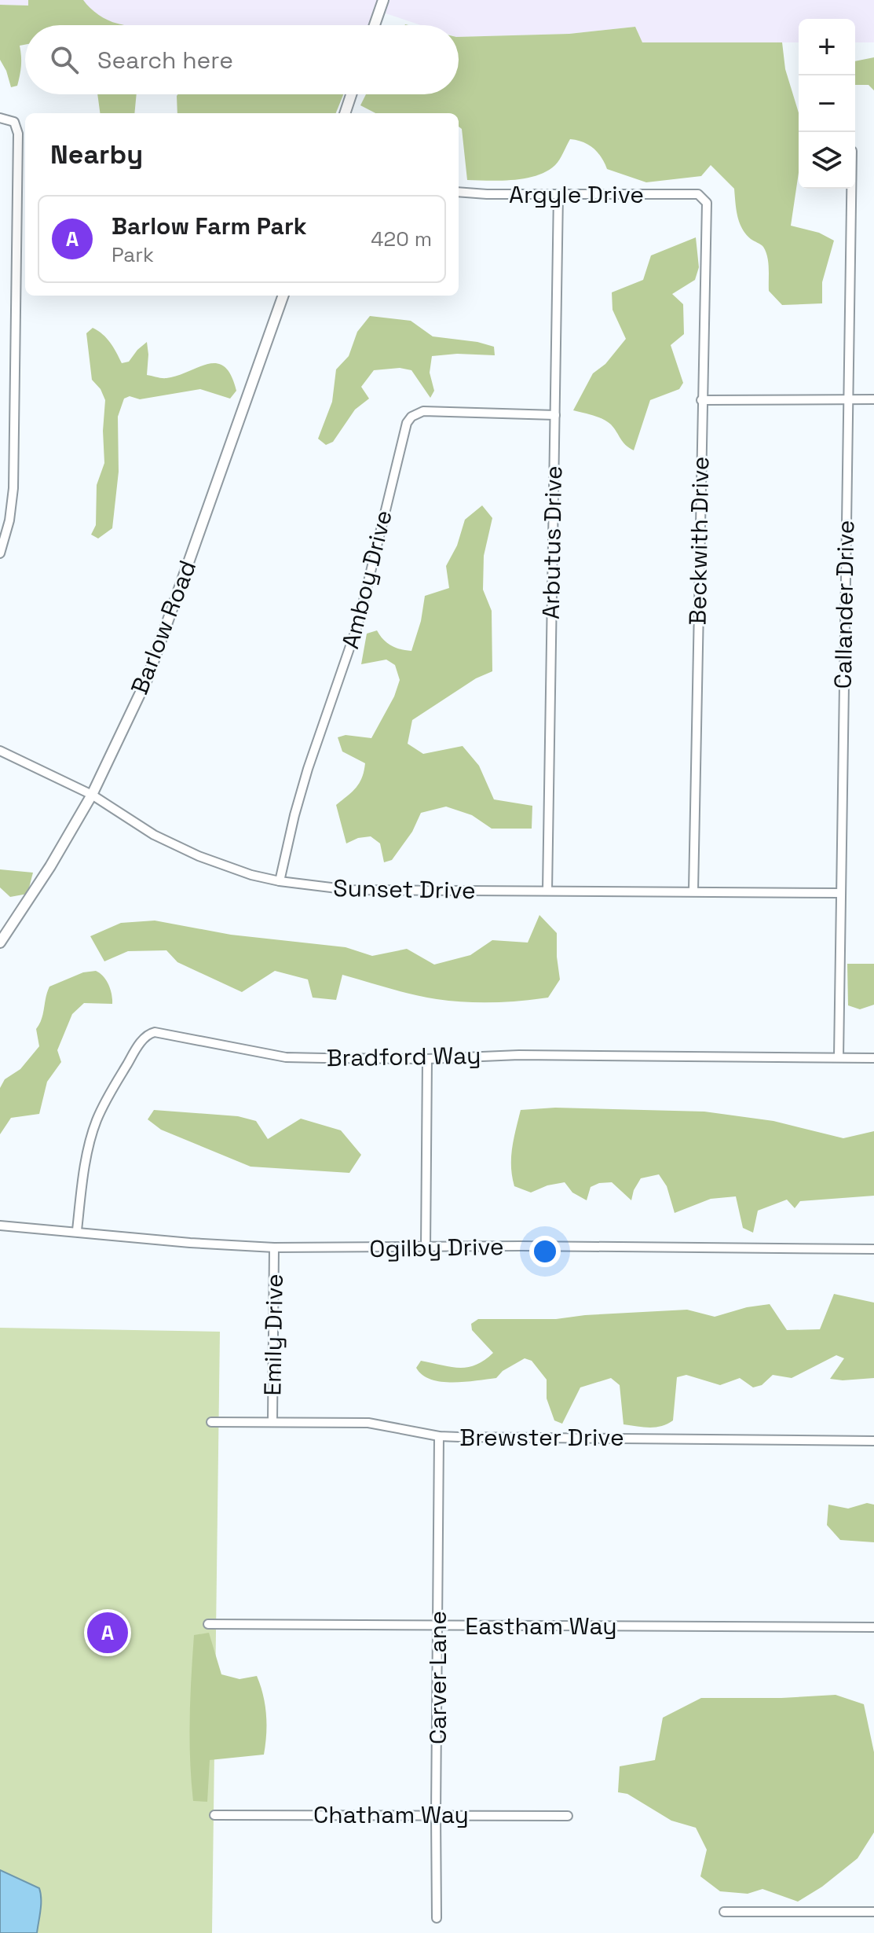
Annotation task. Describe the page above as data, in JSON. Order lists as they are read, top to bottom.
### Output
{
  "streets": {
    "street": [
      "Argyle Drive",
      "Beckwith Drive",
      "Arbutus Drive",
      "Amboy Drive",
      "Callander Drive",
      "Barlow Road",
      "Sunset Drive",
      "Bradford Way",
      "Ogilby Drive",
      "Emily Drive",
      "Brewster Drive",
      "Eastham Way",
      "Carver Lane",
      "Chatham Way"
    ]
  },
  "crossings": [
    ["Argyle Drive", "Beckwith Drive"],
    ["Argyle Drive", "Arbutus Drive"],
    ["Beckwith Drive", "Sunset Drive"],
    ["Arbutus Drive", "Amboy Drive"],
    ["Arbutus Drive", "Sunset Drive"],
    ["Amboy Drive", "Sunset Drive"],
    ["Callander Drive", "Sunset Drive"],
    ["Callander Drive", "Bradford Way"],
    ["Barlow Road", "Sunset Drive"],
    ["Bradford Way", "Ogilby Drive"],
    ["Ogilby Drive", "Emily Drive"],
    ["Emily Drive", "Brewster Drive"],
    ["Brewster Drive", "Carver Lane"],
    ["Eastham Way", "Carver Lane"],
    ["Carver Lane", "Chatham Way"]
  ],
  "page": {
    "map_buttons": ["+", "−"],
    "search": "Search here",
    "heading": "Nearby",
    "list": [
      {
        "mark": "A",
        "name": "Barlow Farm Park",
        "note": "Park",
        "value": "420 m"
      }
    ],
    "pins": "A"
  }
}
